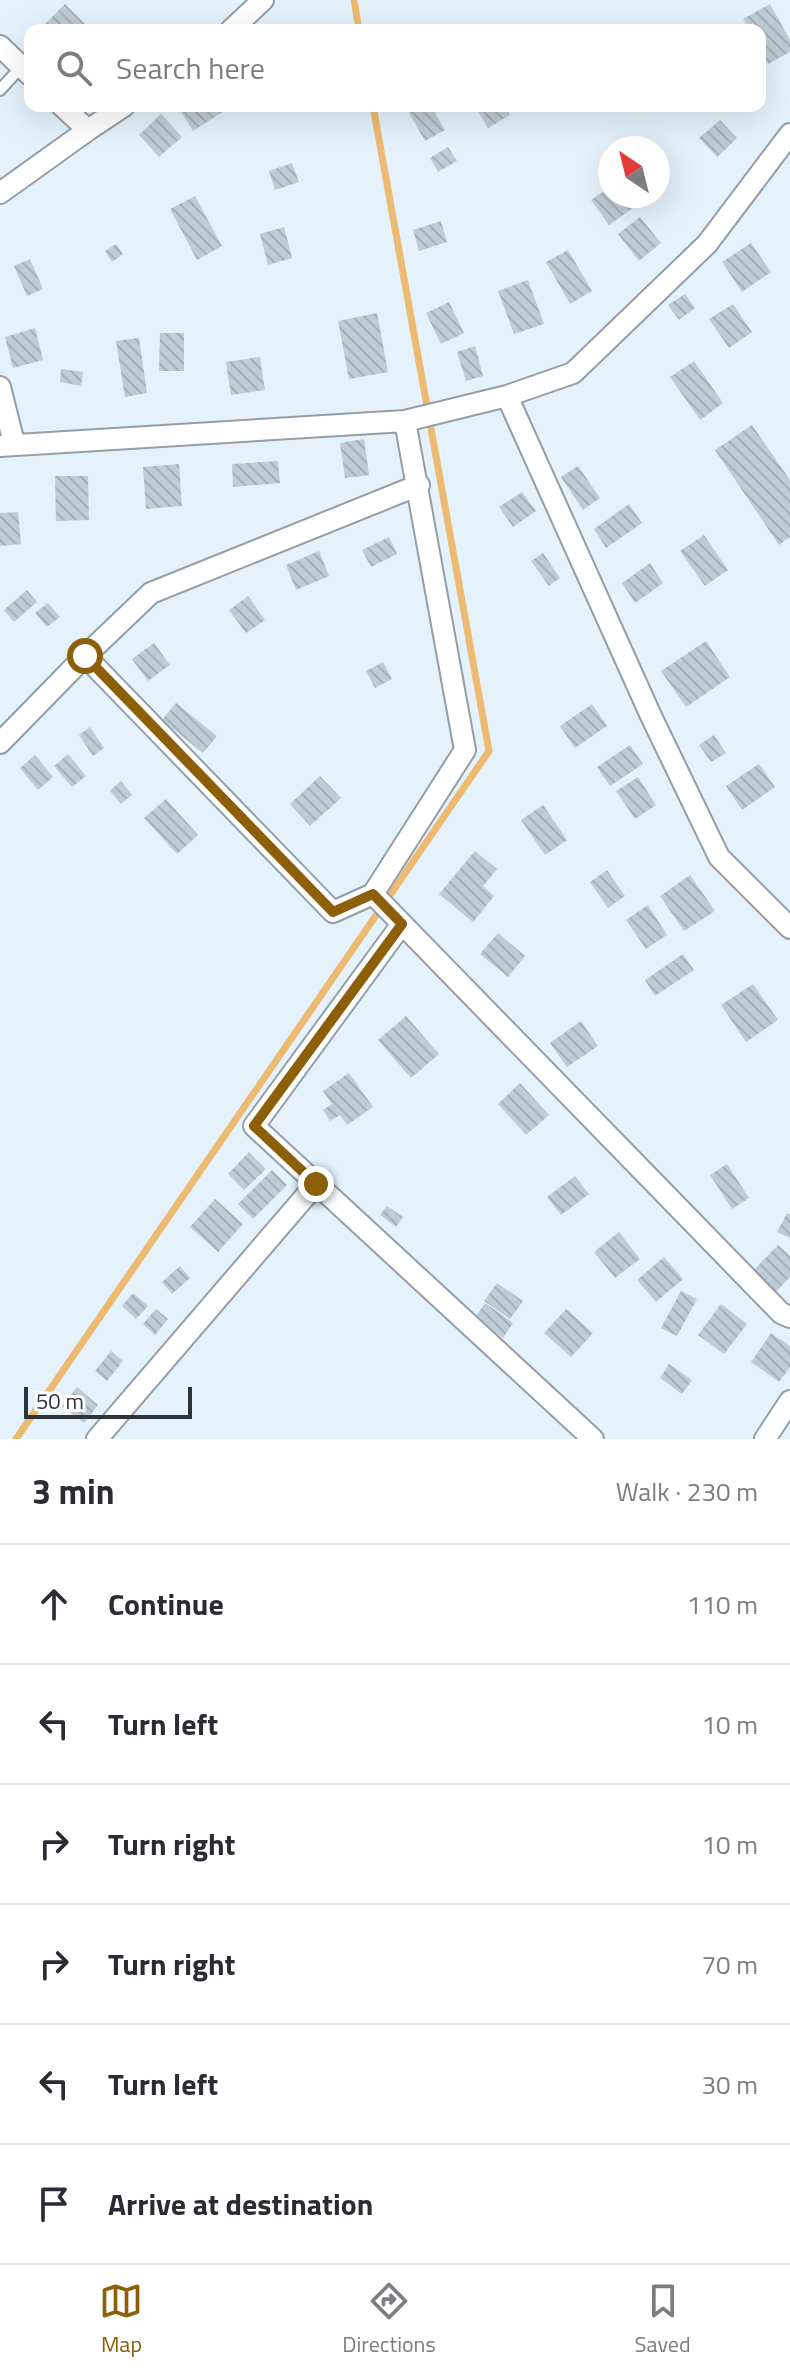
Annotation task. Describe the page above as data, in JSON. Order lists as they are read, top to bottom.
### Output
{
  "scale_bar": "50 m",
  "north": "top left",
  "page": {
    "search": "Search here",
    "scale": "50 m",
    "heading": ["3 min", "Walk · 230 m"],
    "list": [
      ["Continue", "110 m"],
      ["Turn left", "10 m"],
      ["Turn right", "10 m"],
      ["Turn right", "70 m"],
      ["Turn left", "30 m"],
      "Arrive at destination"
    ],
    "nav": ["Map", "Directions", "Saved"]
  }
}
